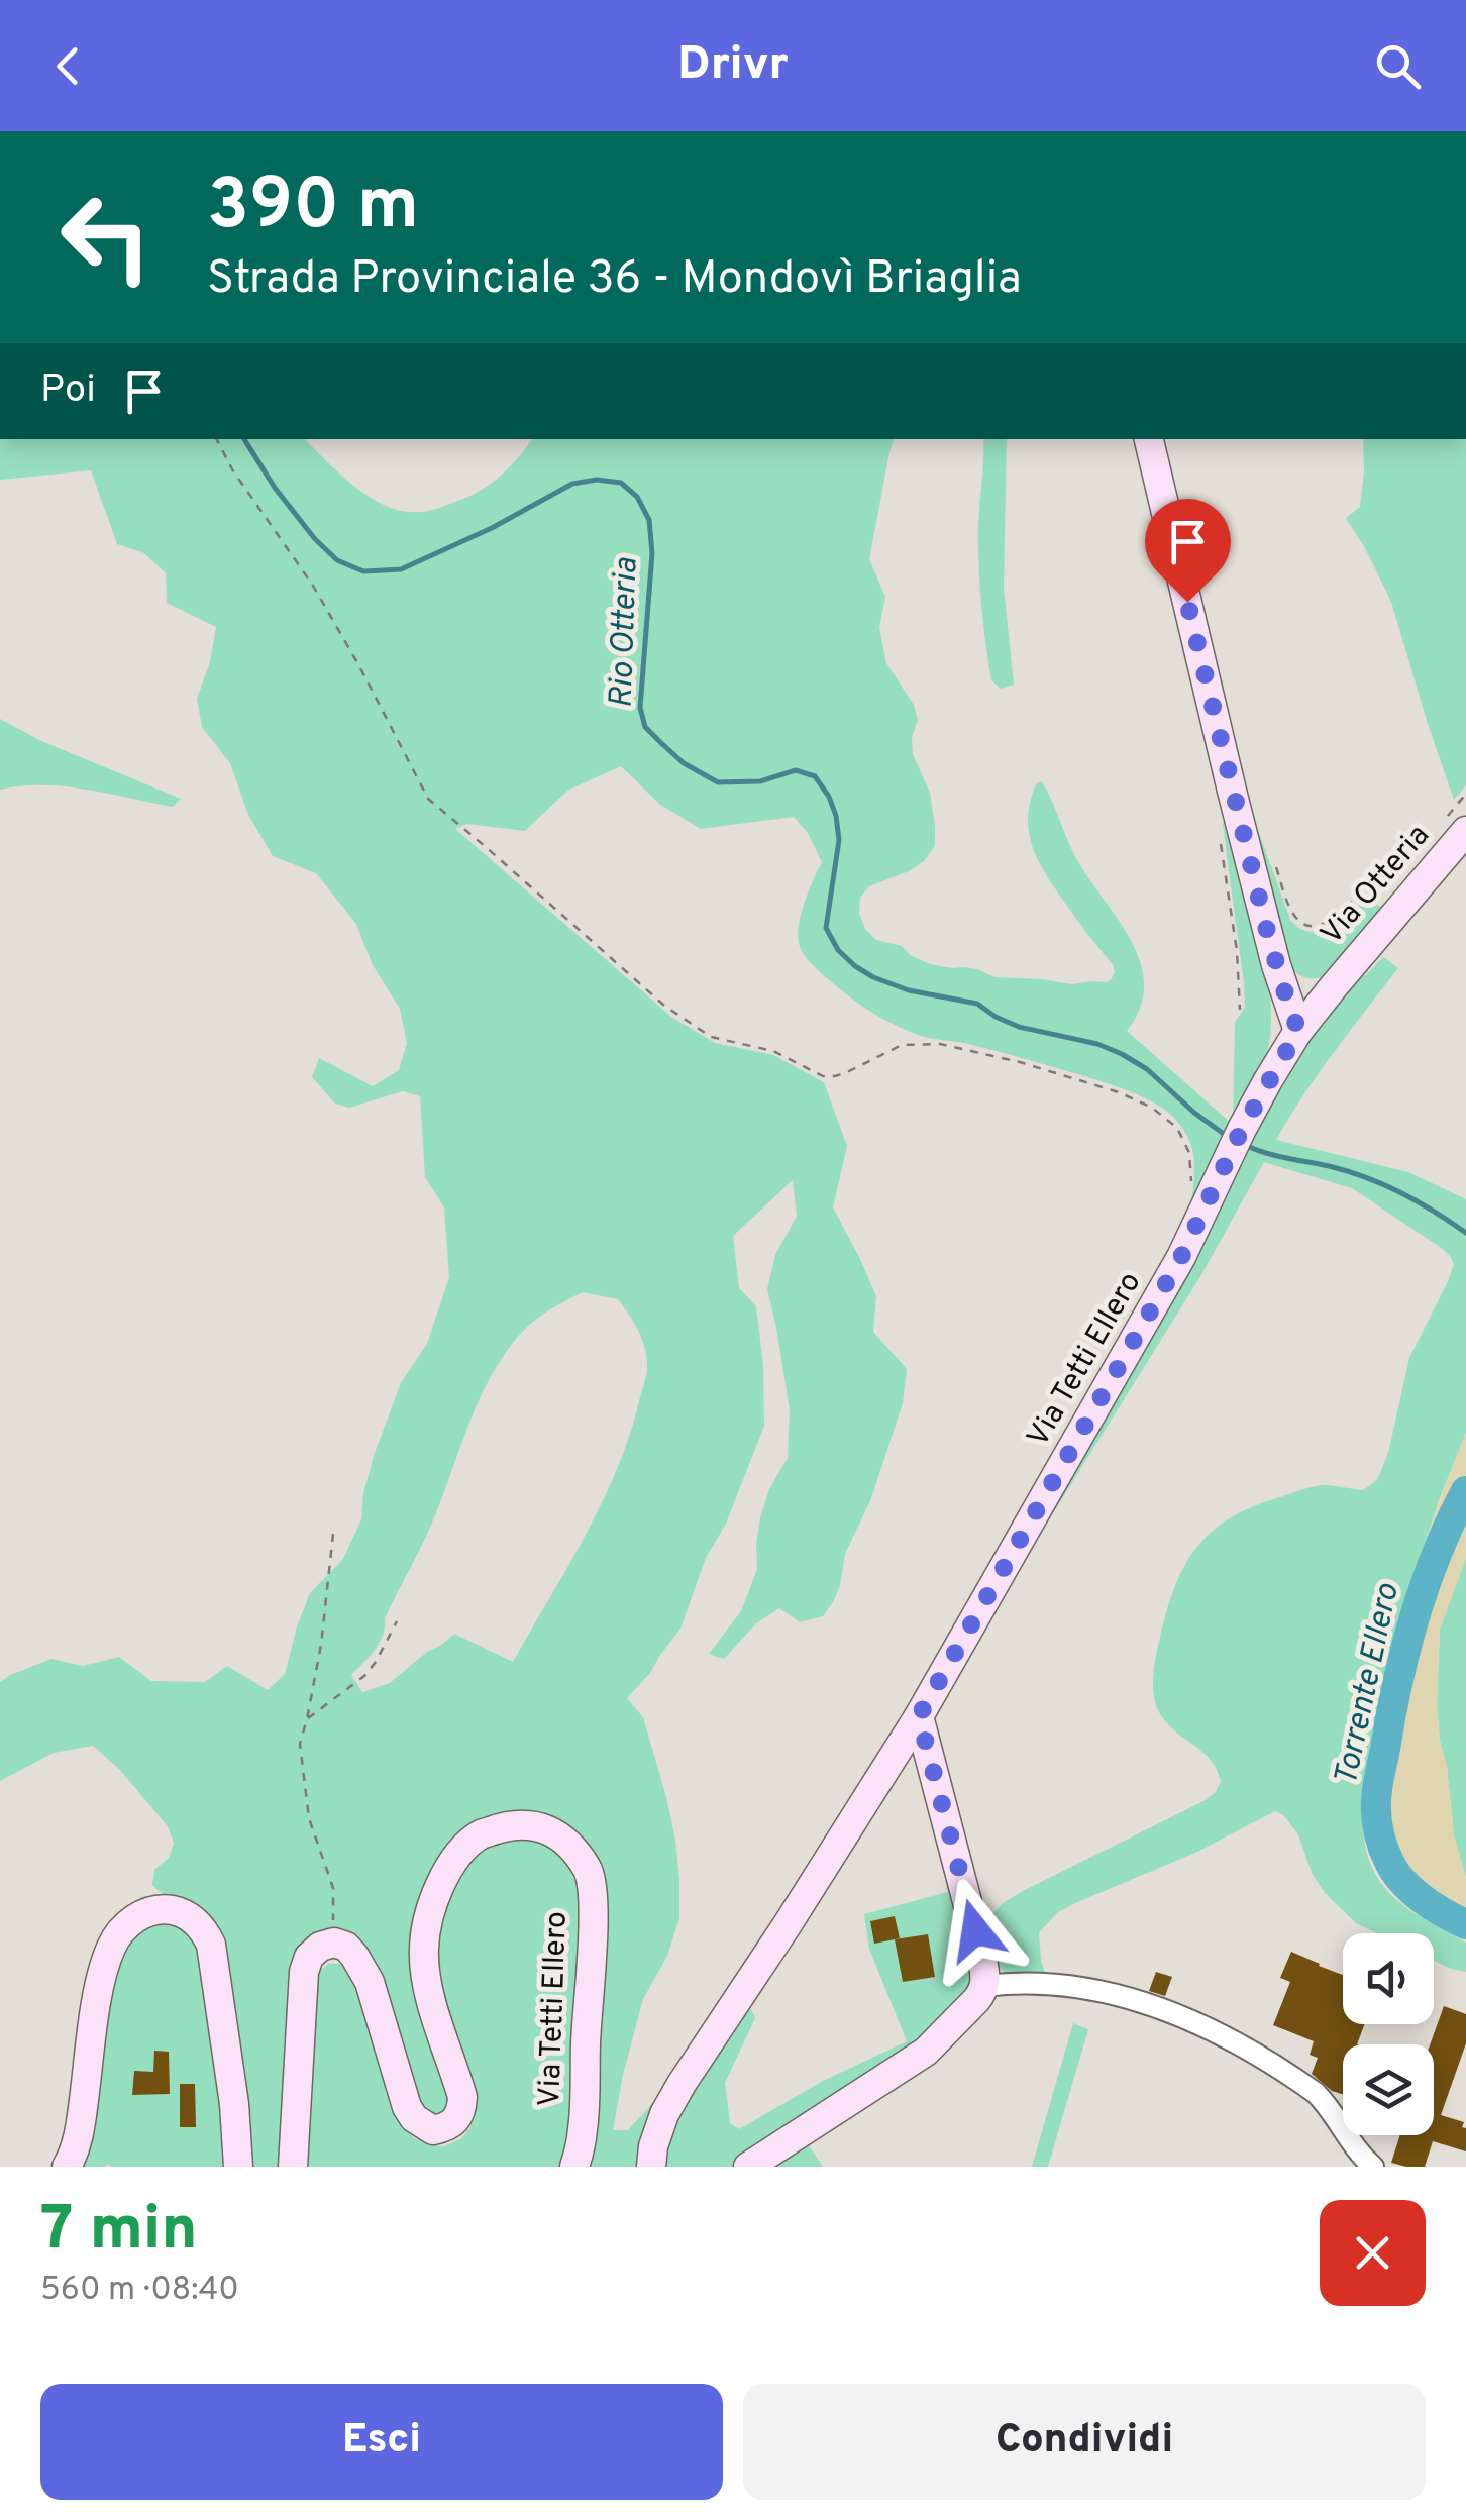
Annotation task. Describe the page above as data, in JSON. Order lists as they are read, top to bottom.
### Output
{
  "streets": {
    "main road": ["Via Otteria", "Via Tetti Ellero"]
  },
  "crossings": [
    ["Via Otteria", "Via Tetti Ellero"]
  ],
  "water": ["Rio Otteria", "Torrente Ellero"],
  "page": {
    "header": "Drivr",
    "turn": ["390 m", "Strada Provinciale 36 - Mondovì Briaglia"],
    "then": "Poi",
    "heading": ["7 min", "560 m · 08:40"],
    "buttons": ["Esci", "Condividi"]
  }
}
